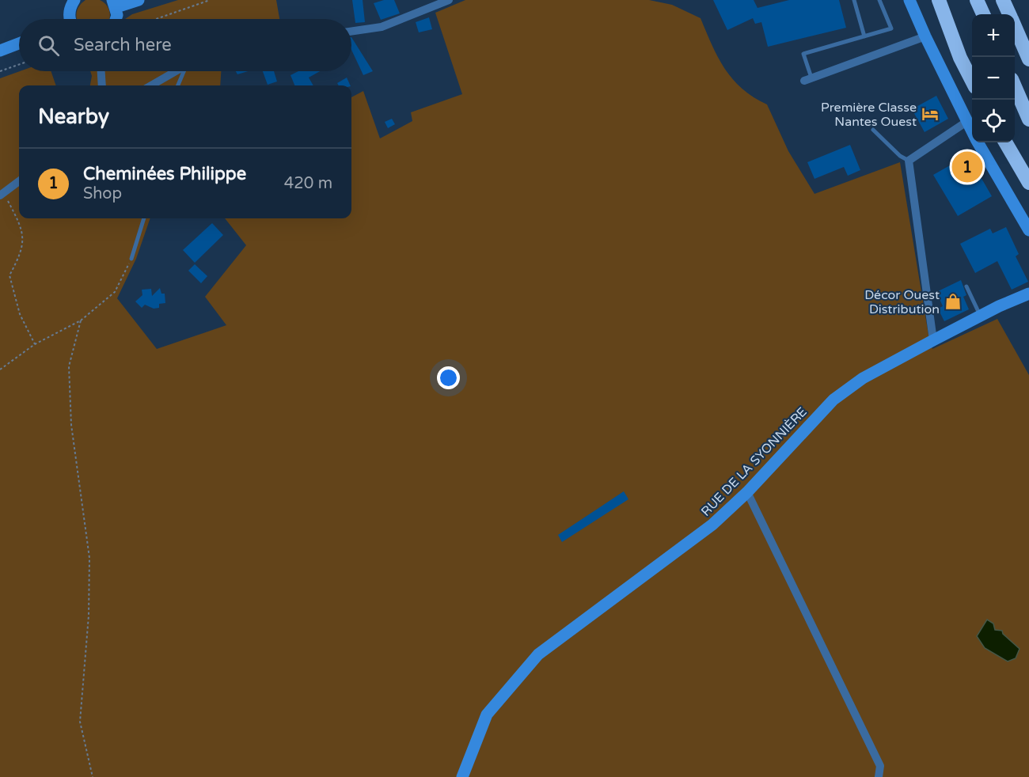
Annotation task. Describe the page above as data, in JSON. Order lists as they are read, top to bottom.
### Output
{
  "streets": {
    "street": ["RUE DE LA SYONNIÈRE"]
  },
  "places": {
    "hotel": ["Première Classe Nantes Ouest"],
    "shop": ["Décor Ouest Distribution"]
  },
  "page": {
    "map_buttons": ["+", "−"],
    "search": "Search here",
    "heading": "Nearby",
    "list": [
      {
        "mark": "1",
        "name": "Cheminées Philippe",
        "note": "Shop",
        "value": "420 m"
      }
    ],
    "pins": "1"
  }
}
